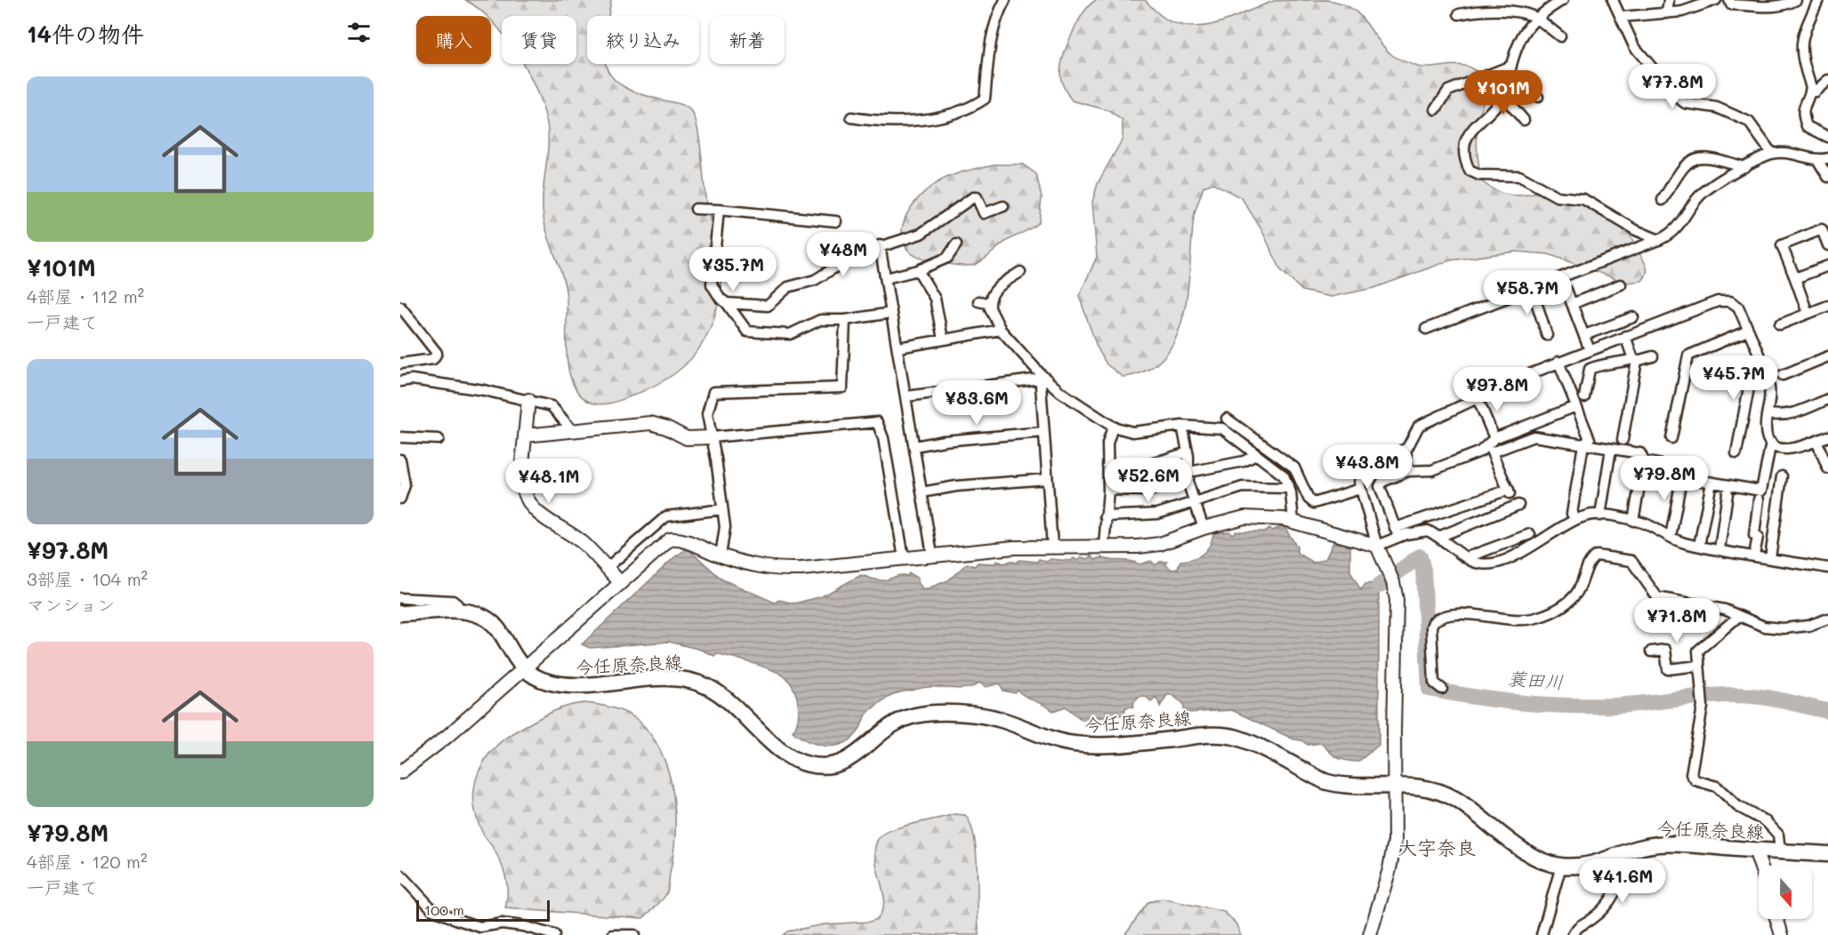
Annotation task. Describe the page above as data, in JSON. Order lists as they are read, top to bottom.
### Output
{
  "streets": {
    "main road": ["今任原奈良線"]
  },
  "districts": ["大字奈良"],
  "water": ["蓑田川"],
  "scale_bar": "100 m",
  "north": "bottom",
  "page": {
    "heading": "14件の物件",
    "chip": [
      "購入",
      "賃貸",
      "絞り込み",
      "新着"
    ],
    "list": [
      {
        "name": "¥101M",
        "note": "4部屋 · 112 m² · 一戸建て"
      },
      {
        "name": "¥97.8M",
        "note": "3部屋 · 104 m² · マンション"
      },
      {
        "name": "¥79.8M",
        "note": "4部屋 · 120 m² · 一戸建て"
      }
    ],
    "price": [
      "¥77.8M",
      "¥101M",
      "¥48M",
      "¥35.7M",
      "¥58.7M",
      "¥45.7M",
      "¥97.8M",
      "¥83.6M",
      "¥43.8M",
      "¥79.8M",
      "¥52.6M",
      "¥48.1M",
      "¥71.8M",
      "¥41.6M"
    ],
    "scale": "100 m"
  }
}
